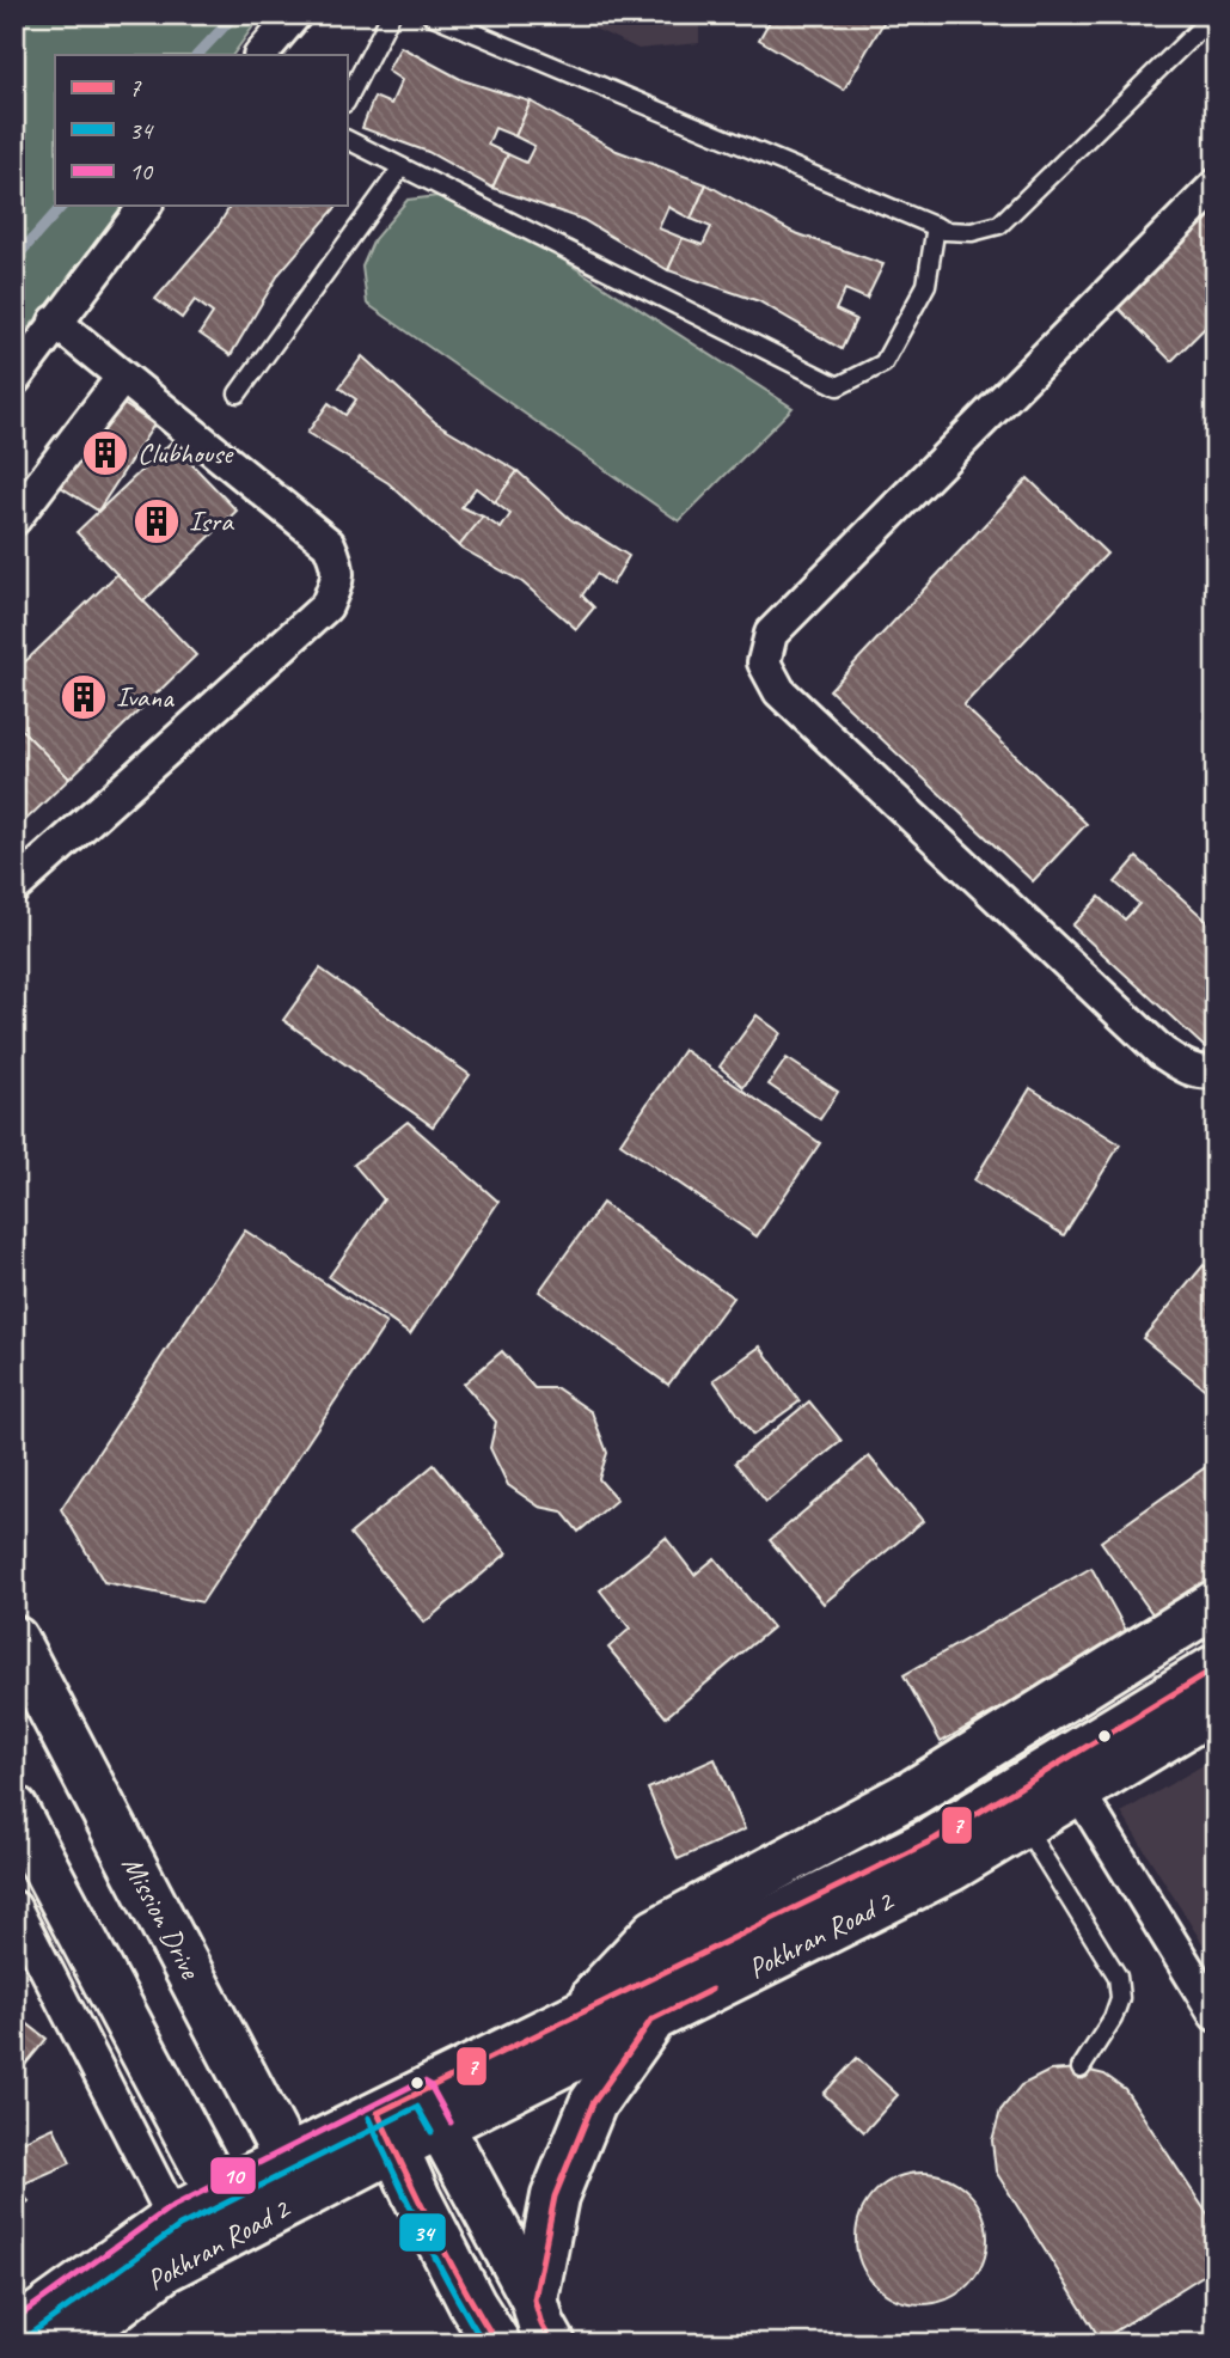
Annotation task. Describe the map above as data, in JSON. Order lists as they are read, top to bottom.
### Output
{
  "streets": {
    "main road": ["Mission Drive", "Pokhran Road 2"]
  },
  "crossings": [
    ["Mission Drive", "Pokhran Road 2"]
  ],
  "places": {
    "building": ["Clubhouse", "Isra", "Ivana"]
  },
  "lines": ["transit line 7", "transit line 10", "transit line 34"],
  "legend": ["7", "34", "10"]
}
